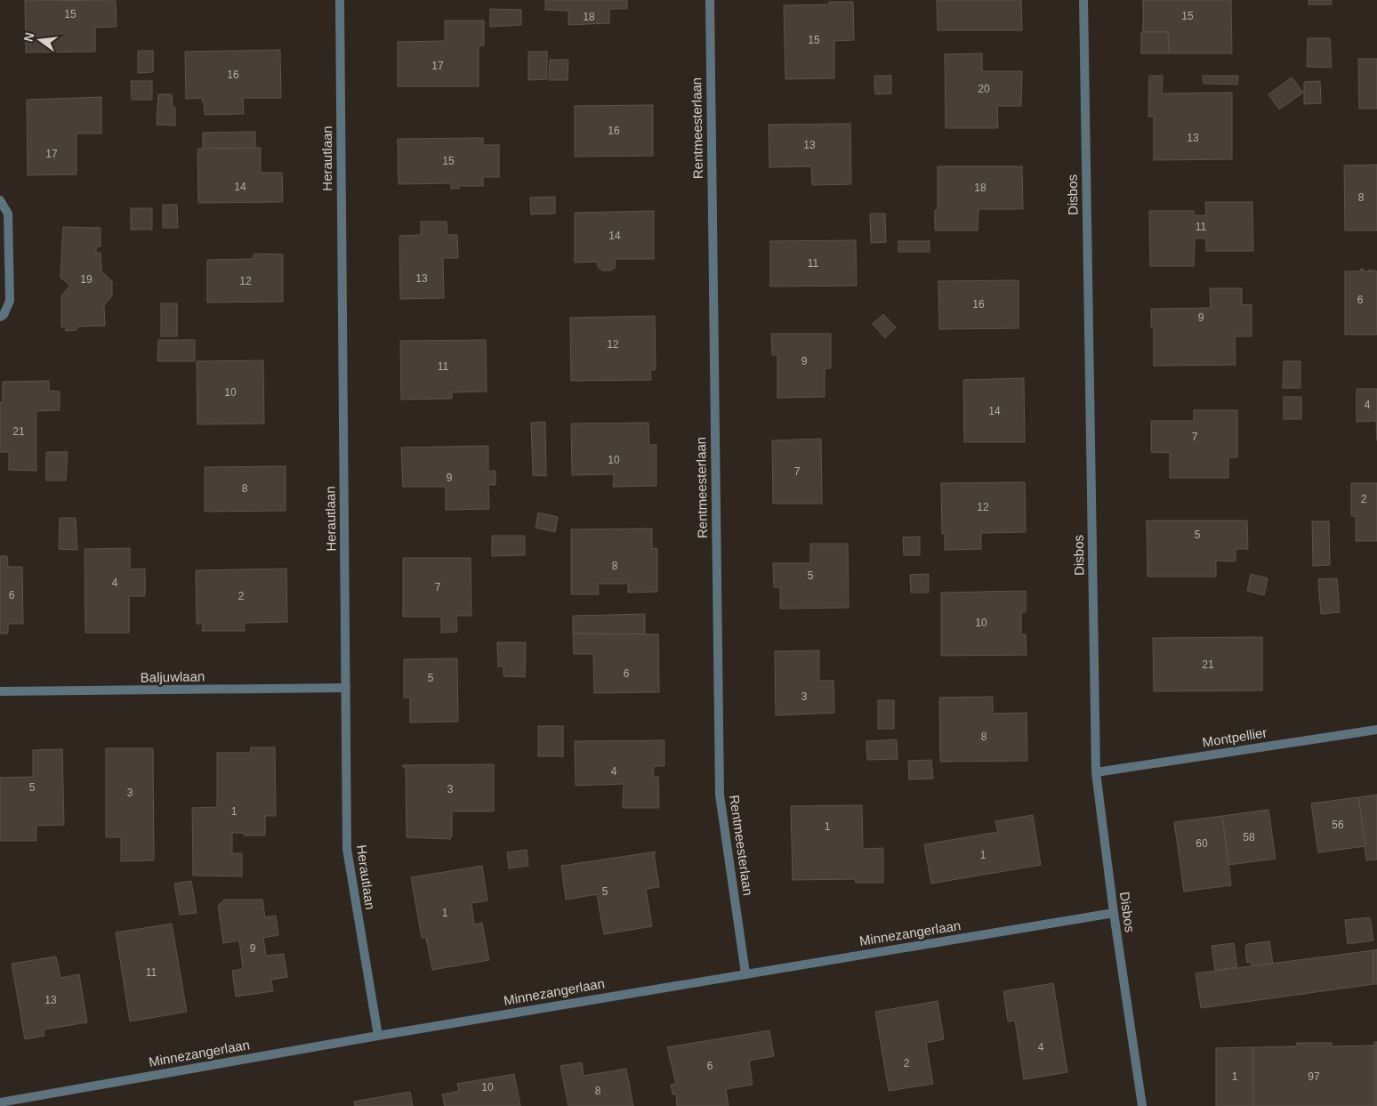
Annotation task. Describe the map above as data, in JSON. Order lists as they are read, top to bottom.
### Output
{
  "streets": {
    "street": [
      "Rentmeesterlaan",
      "Herautlaan",
      "Disbos",
      "Baljuwlaan",
      "Montpellier",
      "Minnezangerlaan"
    ]
  },
  "crossings": [
    ["Rentmeesterlaan", "Minnezangerlaan"],
    ["Herautlaan", "Baljuwlaan"],
    ["Herautlaan", "Minnezangerlaan"],
    ["Disbos", "Montpellier"],
    ["Disbos", "Minnezangerlaan"]
  ],
  "house_numbers": [
    "15",
    "15",
    "18",
    "15",
    "17",
    "16",
    "20",
    "16",
    "13",
    "13",
    "17",
    "15",
    "14",
    "18",
    "8",
    "11",
    "14",
    "11",
    "13",
    "19",
    "12",
    "6",
    "16",
    "9",
    "12",
    "9",
    "11",
    "10",
    "4",
    "14",
    "21",
    "7",
    "10",
    "7",
    "9",
    "8",
    "2",
    "12",
    "5",
    "8",
    "5",
    "4",
    "7",
    "6",
    "2",
    "10",
    "21",
    "6",
    "5",
    "3",
    "8",
    "4",
    "5",
    "3",
    "3",
    "1",
    "56",
    "1",
    "58",
    "60",
    "1",
    "5",
    "1",
    "9",
    "11",
    "13",
    "4",
    "2",
    "6",
    "1",
    "97",
    "10",
    "8"
  ],
  "north": "left"
}
